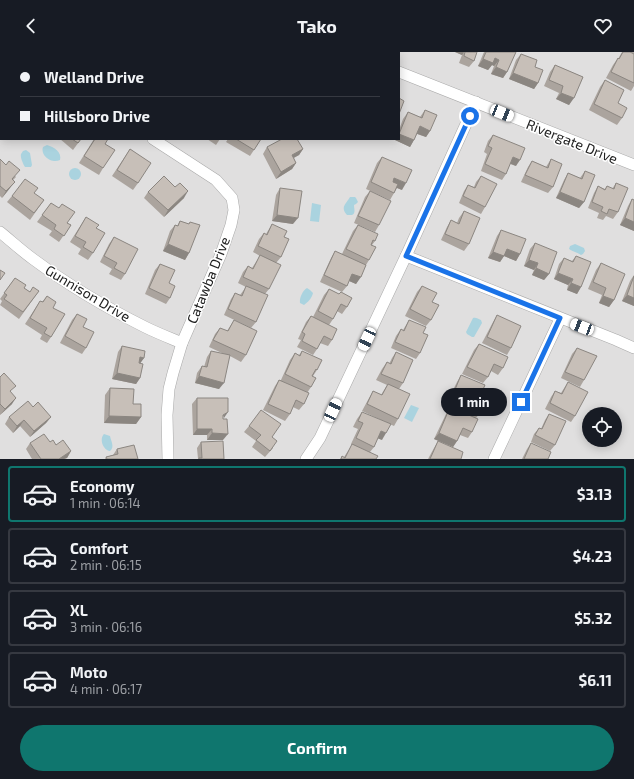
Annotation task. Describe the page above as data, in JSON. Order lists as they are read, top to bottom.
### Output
{
  "streets": {
    "street": ["Rivergate Drive", "Catawba Drive", "Gunnison Drive"]
  },
  "crossings": [
    ["Catawba Drive", "Gunnison Drive"]
  ],
  "page": {
    "header": "Tako",
    "banner": ["Welland Drive", "Hillsboro Drive"],
    "bubble": "1 min",
    "list": [
      {
        "name": "Economy",
        "note": "1 min · 06:14",
        "value": "$3.13"
      },
      {
        "name": "Comfort",
        "note": "2 min · 06:15",
        "value": "$4.23"
      },
      {
        "name": "XL",
        "note": "3 min · 06:16",
        "value": "$5.32"
      },
      {
        "name": "Moto",
        "note": "4 min · 06:17",
        "value": "$6.11"
      }
    ],
    "buttons": "Confirm"
  }
}
